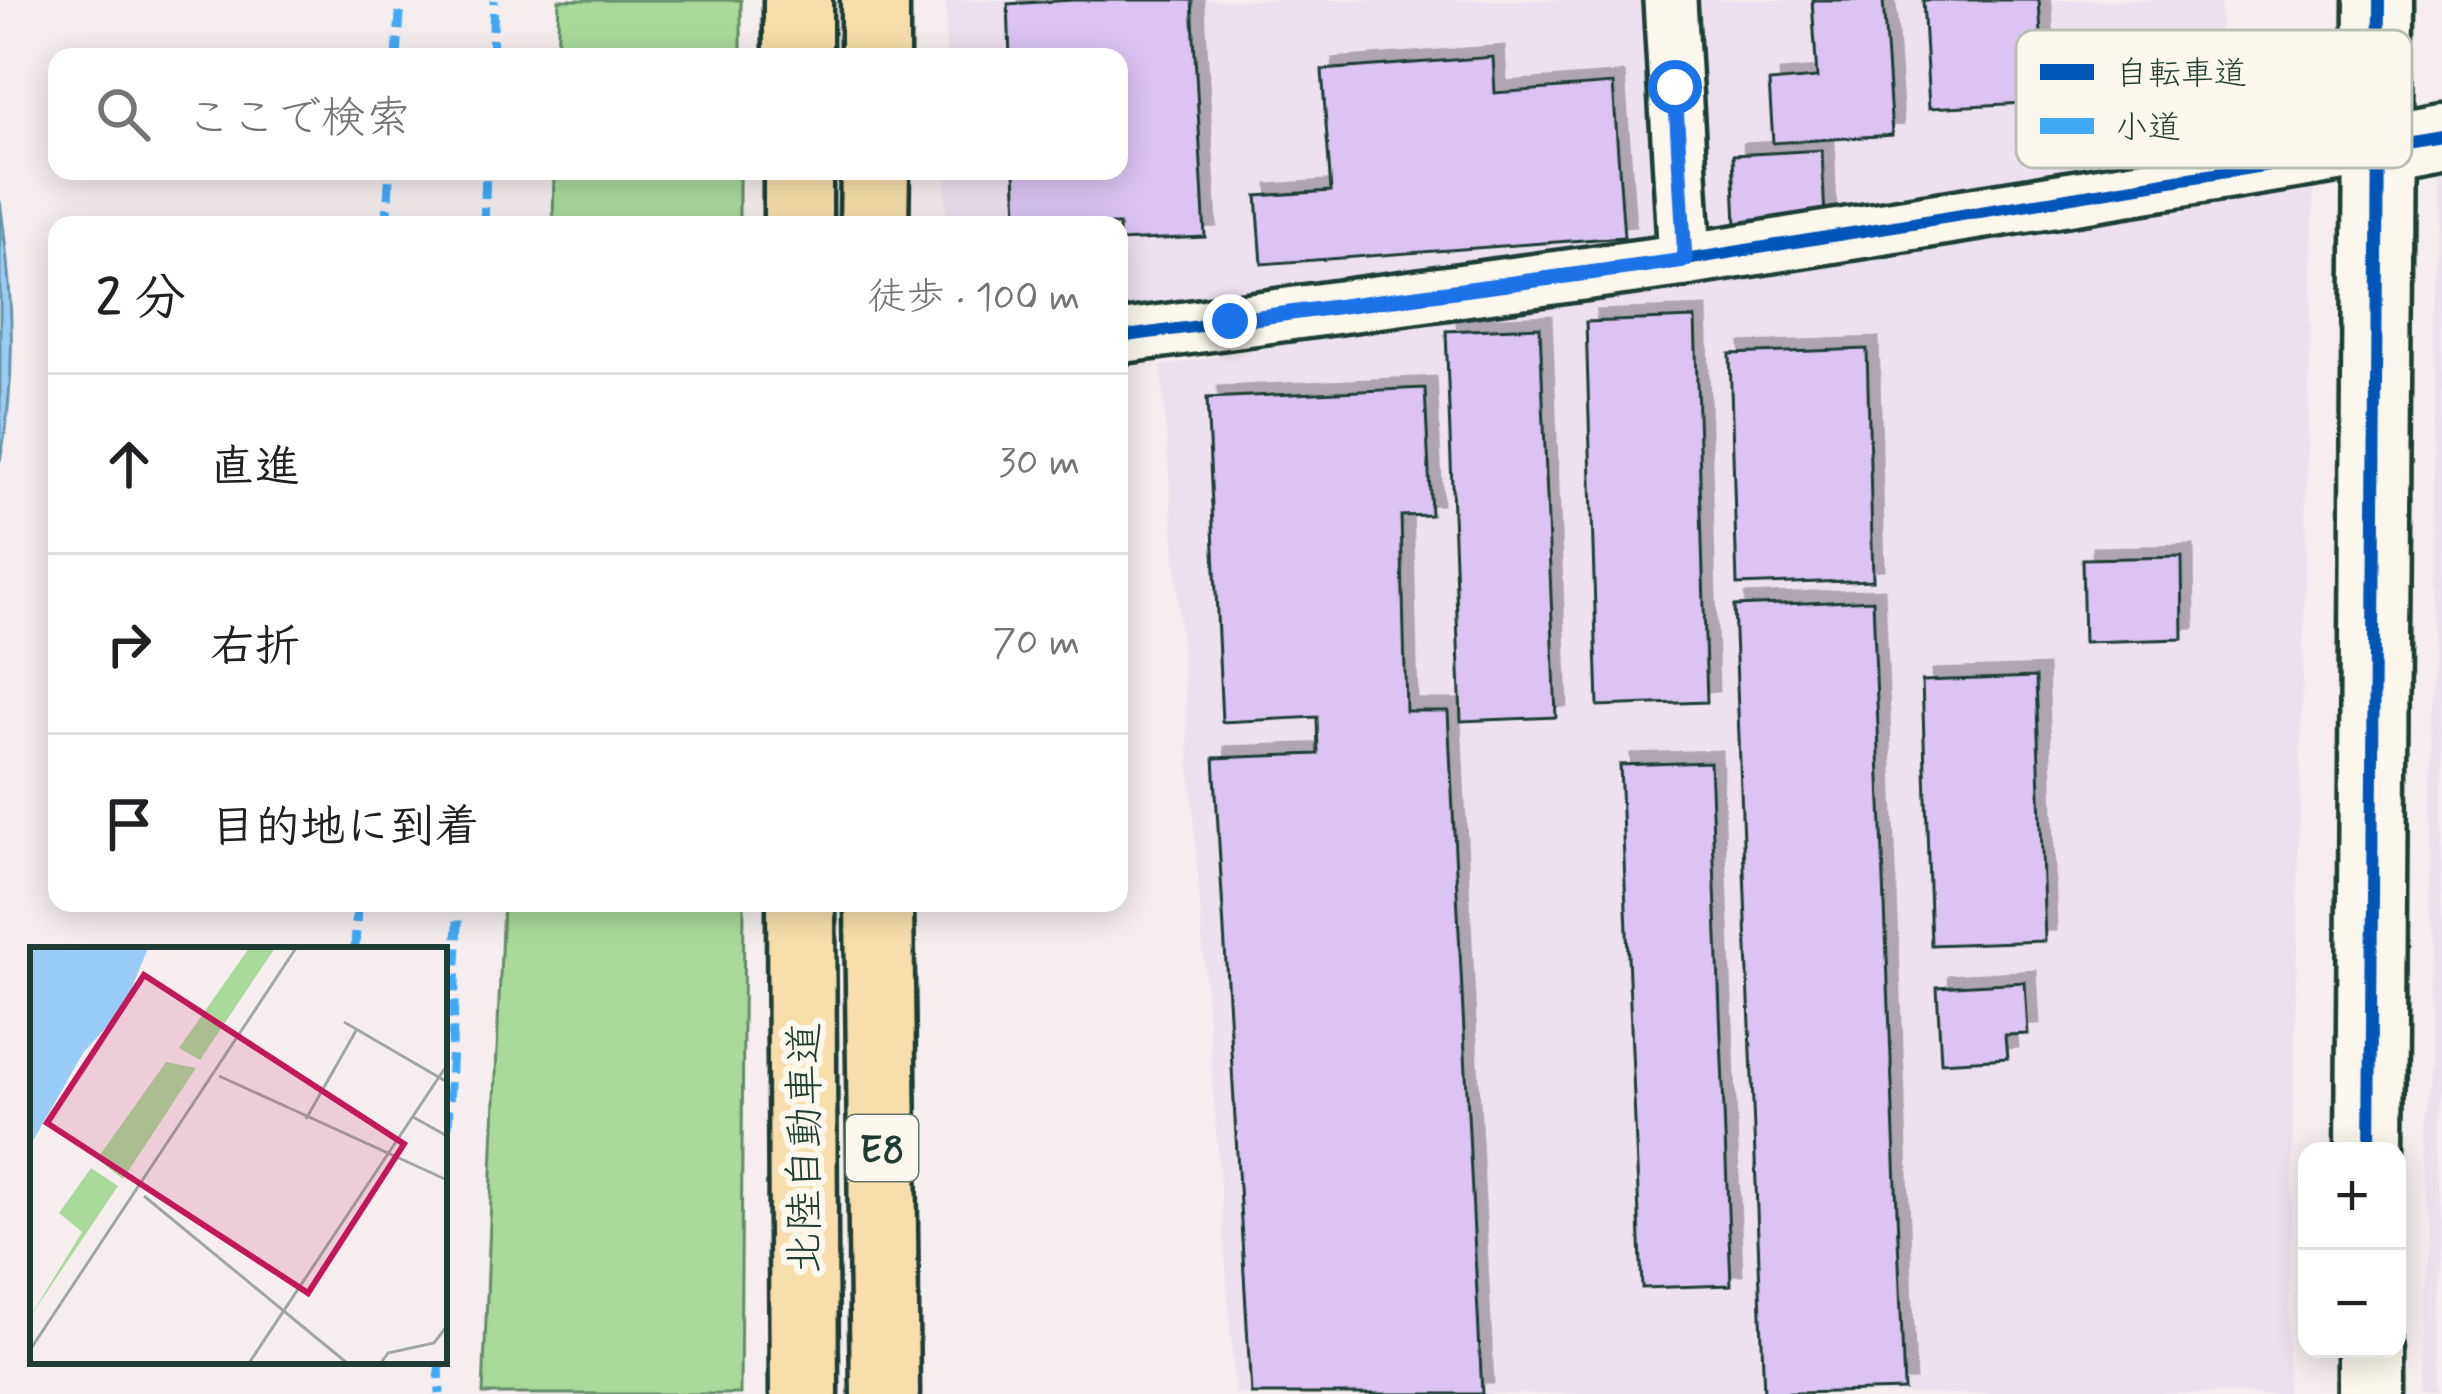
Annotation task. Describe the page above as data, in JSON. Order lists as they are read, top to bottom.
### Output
{
  "streets": {
    "highway": ["北陸自動車道", "E8"]
  },
  "legend": ["自転車道", "小道"],
  "page": {
    "search": "ここで検索",
    "heading": ["2 分", "徒歩 · 100 m"],
    "list": [
      ["直進", "30 m"],
      ["右折", "70 m"],
      "目的地に到着"
    ],
    "map_buttons": ["+", "−"]
  }
}
